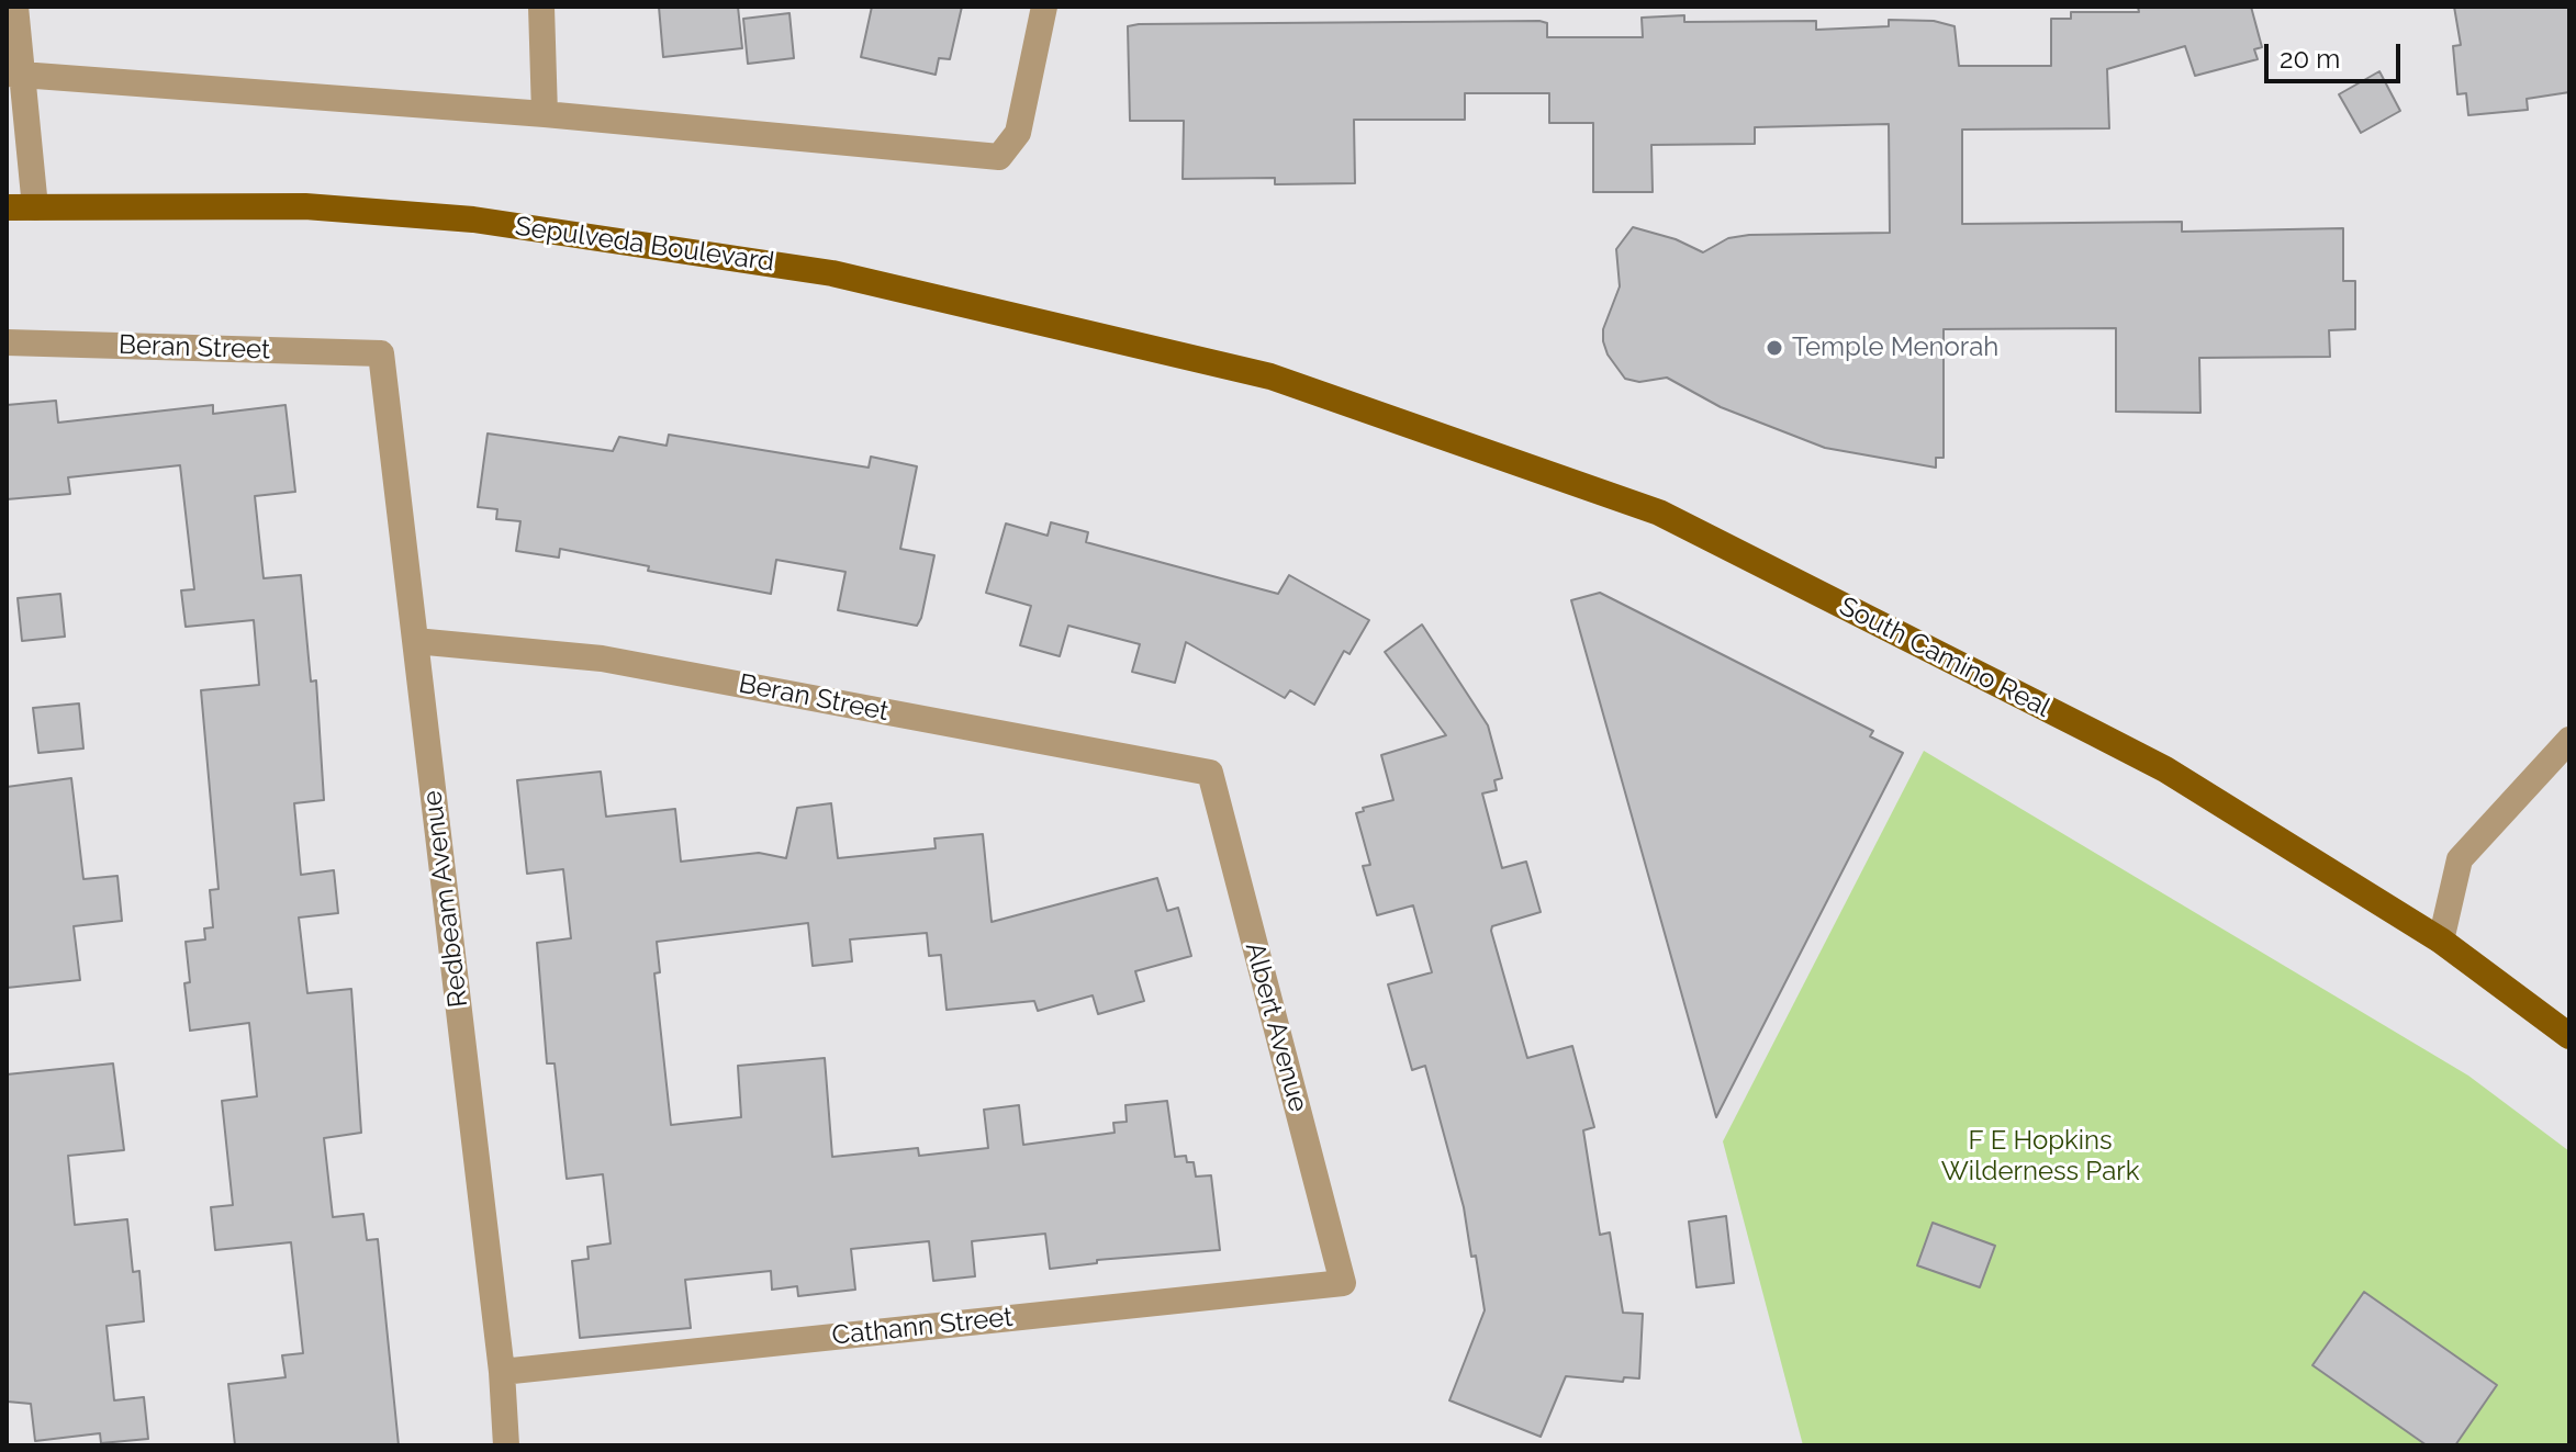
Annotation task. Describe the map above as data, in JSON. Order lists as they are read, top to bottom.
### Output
{
  "streets": {
    "main road": ["Sepulveda Boulevard", "South Camino Real"],
    "street": [
      "Beran Street",
      "Redbeam Avenue",
      "Albert Avenue",
      "Cathann Street"
    ]
  },
  "crossings": [
    ["Sepulveda Boulevard", "South Camino Real"],
    ["Beran Street", "Redbeam Avenue"],
    ["Beran Street", "Albert Avenue"],
    ["Redbeam Avenue", "Cathann Street"],
    ["Albert Avenue", "Cathann Street"]
  ],
  "parks": ["F E Hopkins Wilderness Park"],
  "places": ["Temple Menorah"],
  "scale_bar": "20 m"
}
